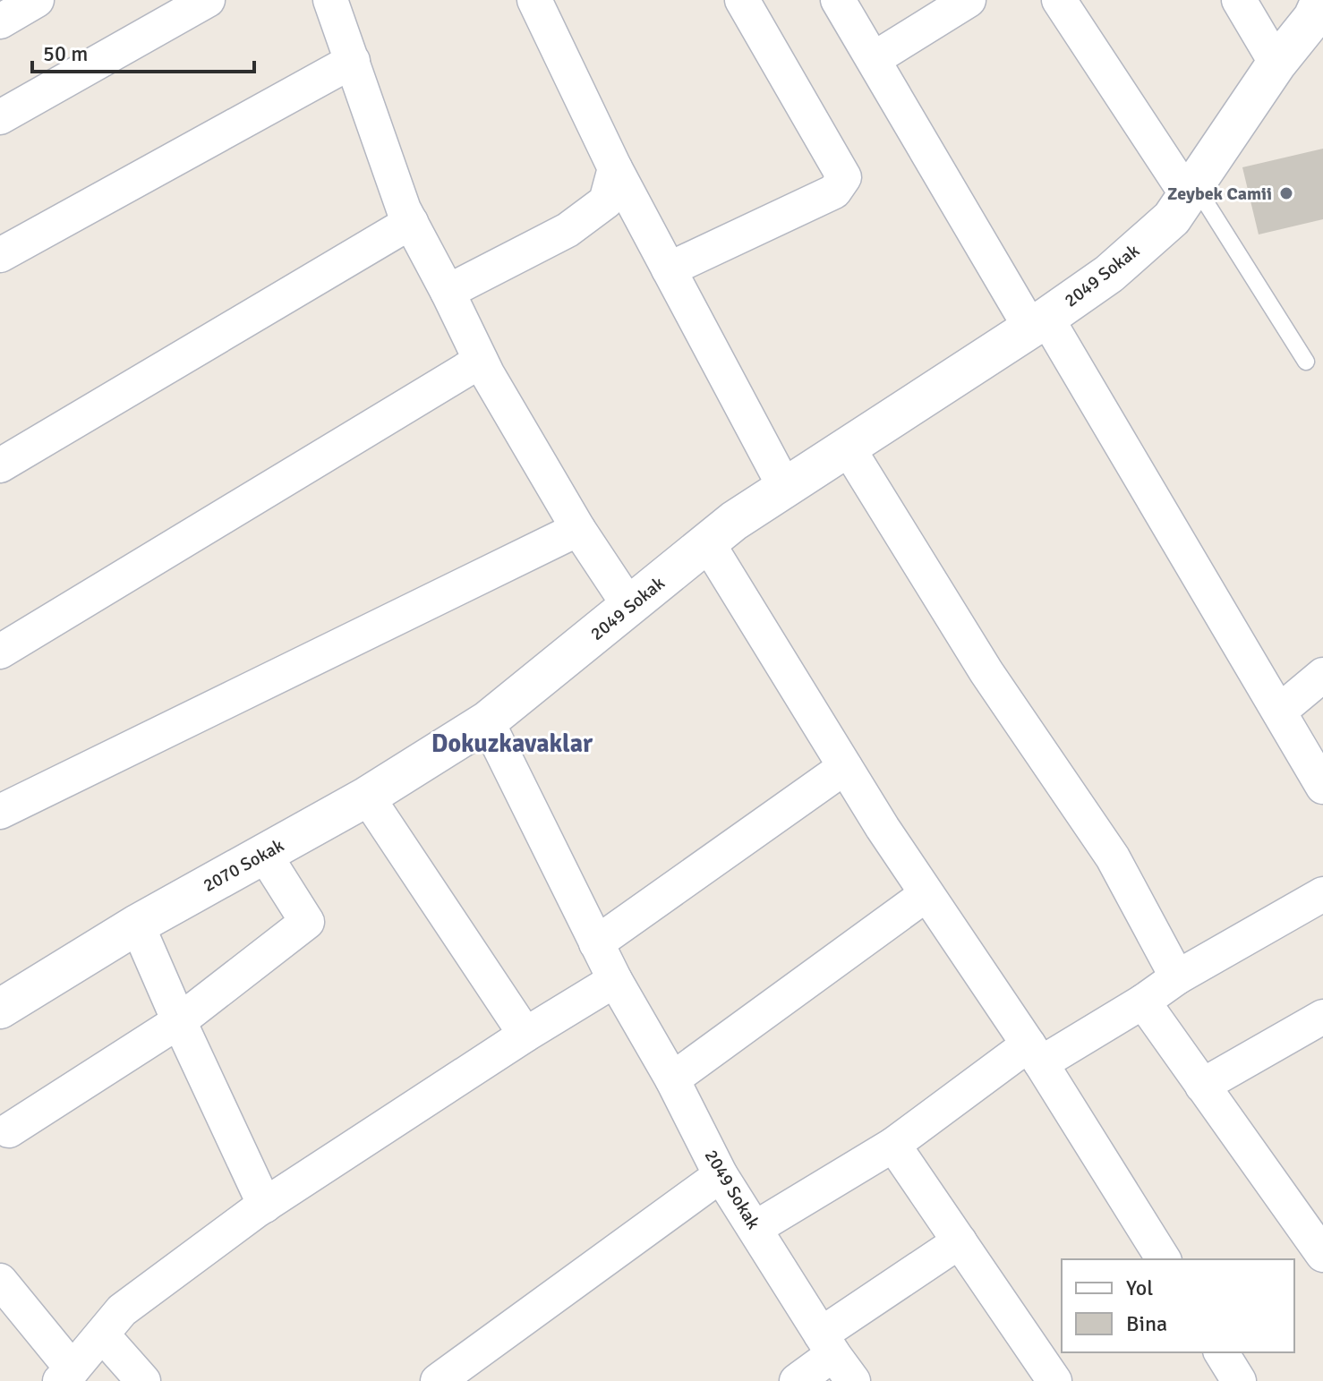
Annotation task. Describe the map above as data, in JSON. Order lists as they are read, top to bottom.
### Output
{
  "streets": {
    "street": ["2049 Sokak", "2070 Sokak"]
  },
  "crossings": [
    ["2049 Sokak", "2070 Sokak"]
  ],
  "districts": ["Dokuzkavaklar"],
  "places": ["Zeybek Camii"],
  "legend": ["Yol", "Bina"],
  "scale_bar": "50 m"
}
